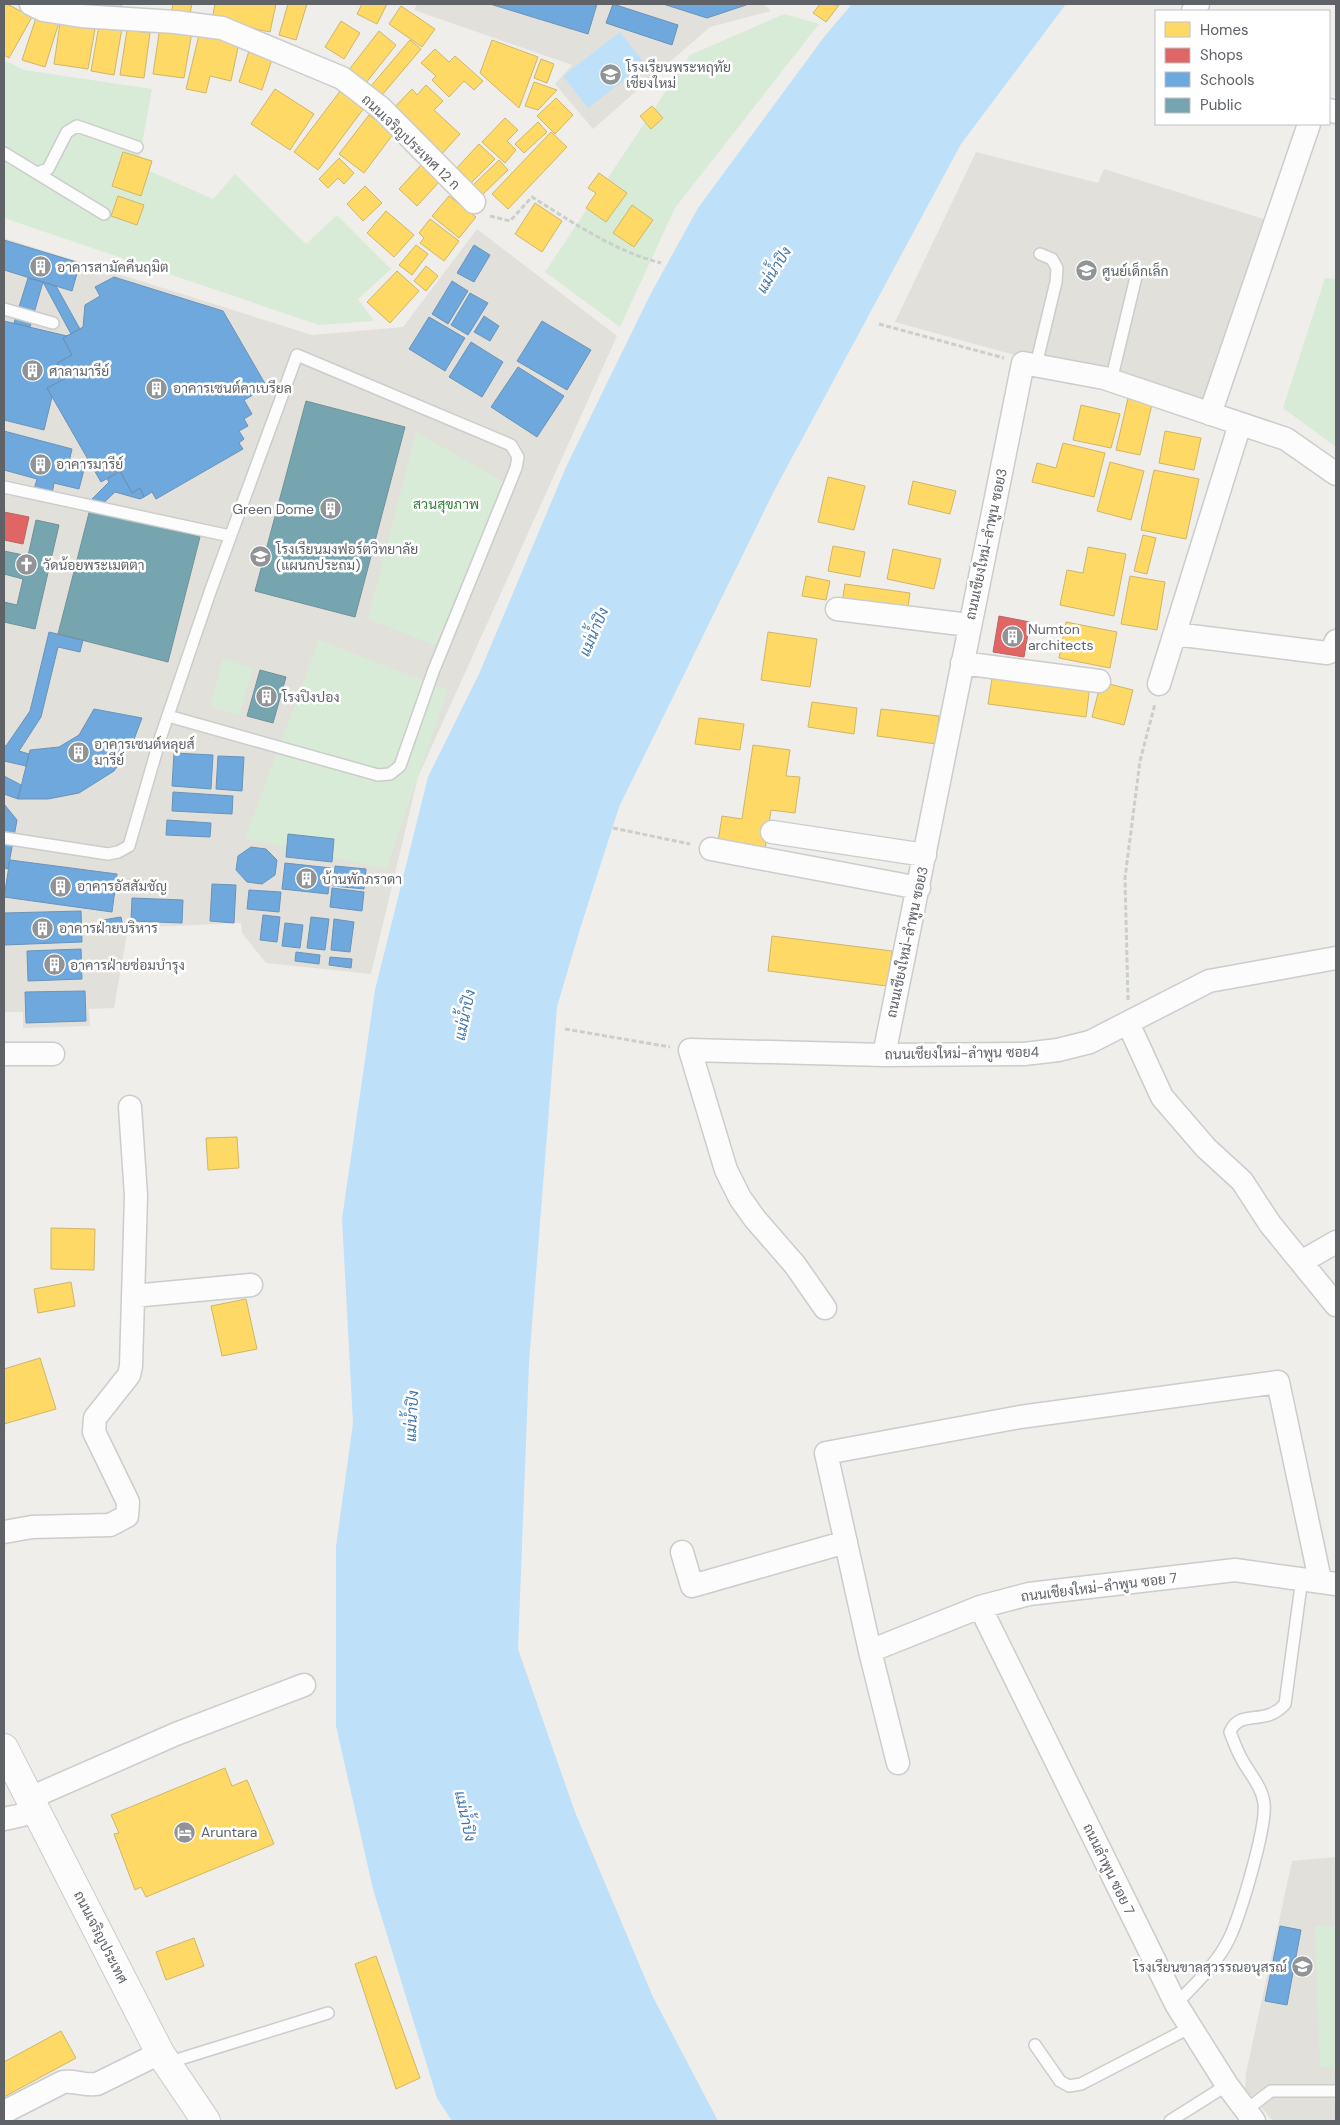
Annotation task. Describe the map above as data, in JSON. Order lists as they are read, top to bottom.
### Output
{
  "streets": {
    "street": [
      "ถนนเจริญประเทศ 12 ก",
      "ถนนเชียงใหม่-ลำพูน ซอย3",
      "ถนนเชียงใหม่-ลำพูน ซอย4",
      "ถนนเชียงใหม่-ลำพูน ซอย 7",
      "ถนนลำพูน ซอย 7",
      "ถนนเจริญประเทศ"
    ]
  },
  "crossings": [
    ["ถนนเชียงใหม่-ลำพูน ซอย3", "ถนนเชียงใหม่-ลำพูน ซอย4"],
    ["ถนนเชียงใหม่-ลำพูน ซอย 7", "ถนนลำพูน ซอย 7"]
  ],
  "water": ["แม่น้ำปิง"],
  "parks": ["สวนสุขภาพ"],
  "places": {
    "school or university": [
      "โรงเรียนพระหฤทัย เชียงใหม่",
      "ศูนย์เด็กเล็ก",
      "โรงเรียนมงฟอร์ตวิทยาลัย (แผนกประถม)",
      "โรงเรียนขาลสุวรรณอนุสรณ์"
    ],
    "building": [
      "อาคารสามัคคีนฤมิต",
      "ศาลามารีย์",
      "อาคารเซนต์คาเบรียล",
      "อาคารมารีย์",
      "Green Dome",
      "Numton architects",
      "โรงปิงปอง",
      "อาคารเซนต์หลุยส์ มารีย์",
      "บ้านพักภราดา",
      "อาคารอัสสัมชัญ",
      "อาคารฝ่ายบริหาร",
      "อาคารฝ่ายซ่อมบำรุง"
    ],
    "church": ["วัดน้อยพระเมตตา"],
    "hotel": ["Aruntara"]
  },
  "legend": [
    "Homes",
    "Shops",
    "Schools",
    "Public"
  ]
}
